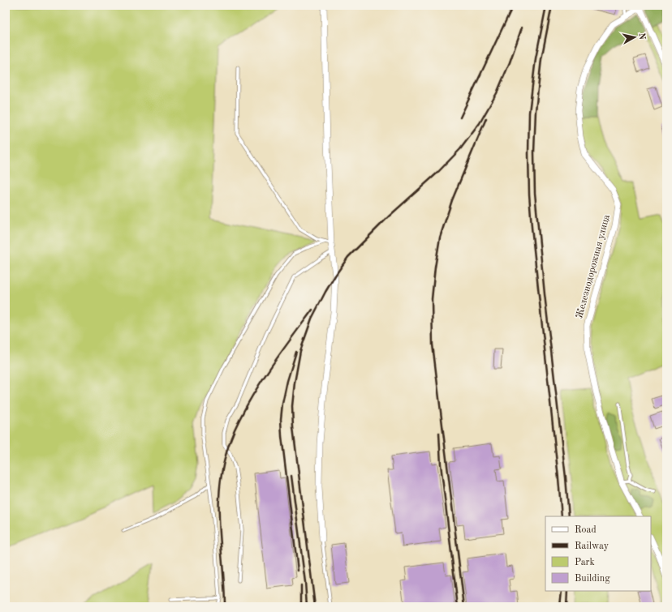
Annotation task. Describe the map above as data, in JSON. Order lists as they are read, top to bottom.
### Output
{
  "streets": {
    "street": ["Железнодорожная улица"]
  },
  "legend": [
    "Road",
    "Railway",
    "Park",
    "Building"
  ],
  "north": "right"
}
